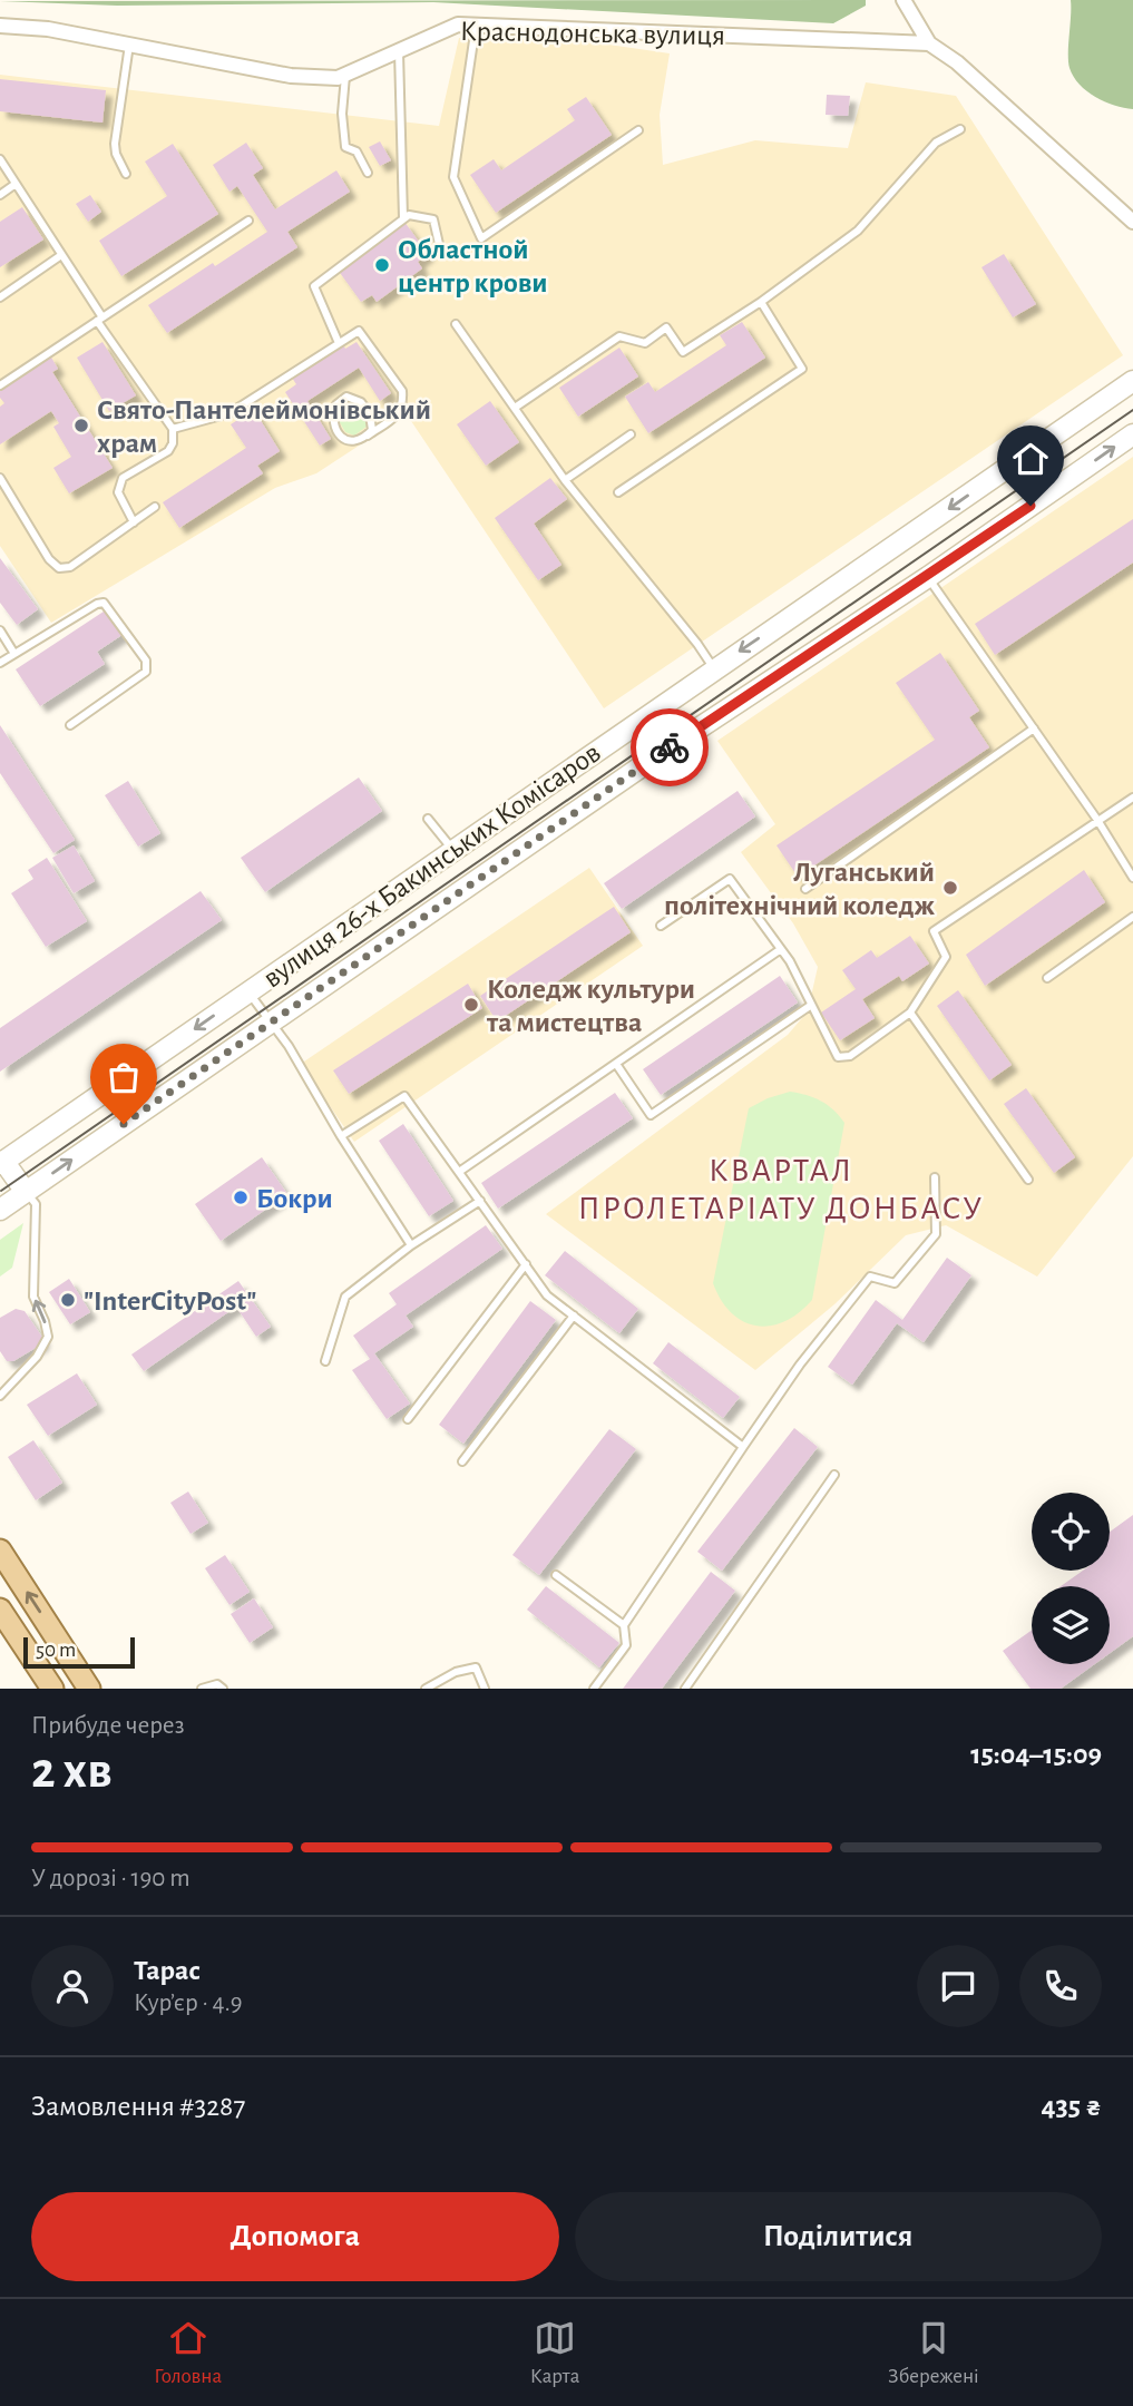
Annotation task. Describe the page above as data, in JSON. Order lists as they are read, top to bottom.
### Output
{
  "streets": {
    "street": ["Краснодонська вулиця", "вулиця 26-х Бакинських Комісаров"]
  },
  "districts": ["КВАРТАЛ ПРОЛЕТАРІАТУ ДОНБАСУ"],
  "places": [
    "Областной центр крови",
    "Свято-Пантелеймонівський храм",
    "Луганський політехнічний коледж",
    "Коледж культури та мистецтва",
    "Бокри",
    "\"InterCityPost\""
  ],
  "scale_bar": "50 m",
  "page": {
    "scale": "50 m",
    "heading": ["2 хв", "Прибуде через", "15:04–15:09"],
    "panel": [
      "Тарас",
      "Кур’єр · 4.9",
      "Замовлення #3287",
      "435 ₴"
    ],
    "bar": "У дорозі · 190 m",
    "buttons": ["Допомога", "Поділитися"],
    "tabs": ["Головна", "Карта", "Збережені"]
  }
}
